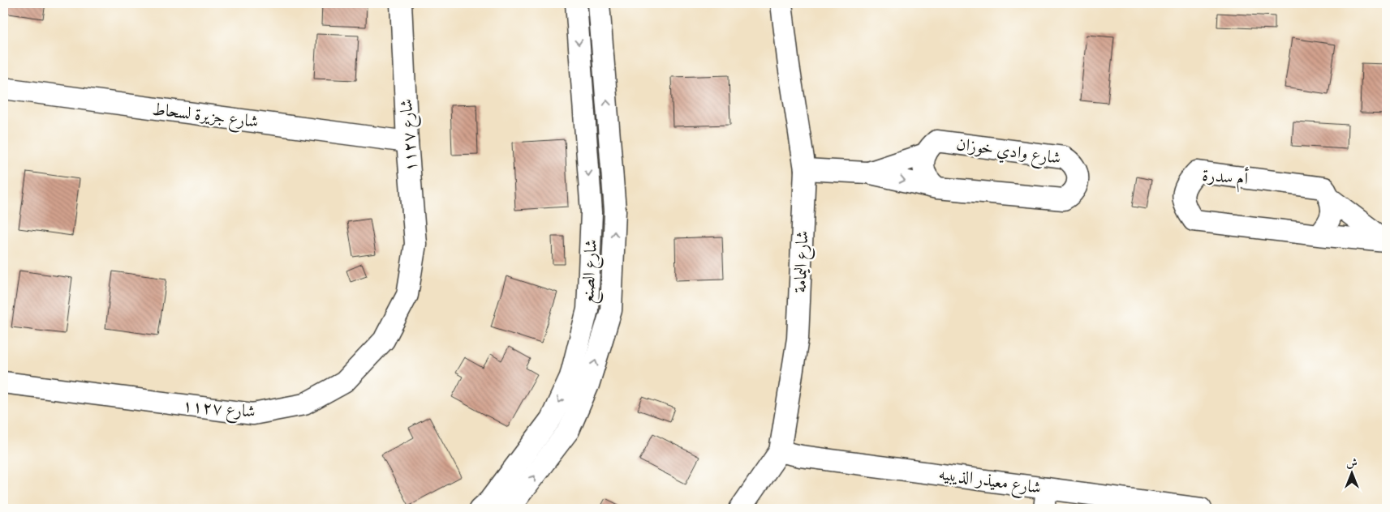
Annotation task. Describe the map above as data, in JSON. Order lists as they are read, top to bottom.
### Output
{
  "streets": {
    "street": [
      "شارع جزيرة لسحاط",
      "شارع ١١٢٧",
      "شارع وادي خوزان",
      "أم سدرة",
      "شارع اليمامة",
      "شارع الصنع",
      "شارع معيذر الذيبيه"
    ]
  },
  "crossings": [
    ["شارع جزيرة لسحاط", "شارع ١١٢٧"],
    ["شارع وادي خوزان", "شارع اليمامة"],
    ["شارع اليمامة", "شارع معيذر الذيبيه"]
  ],
  "north": "top"
}
